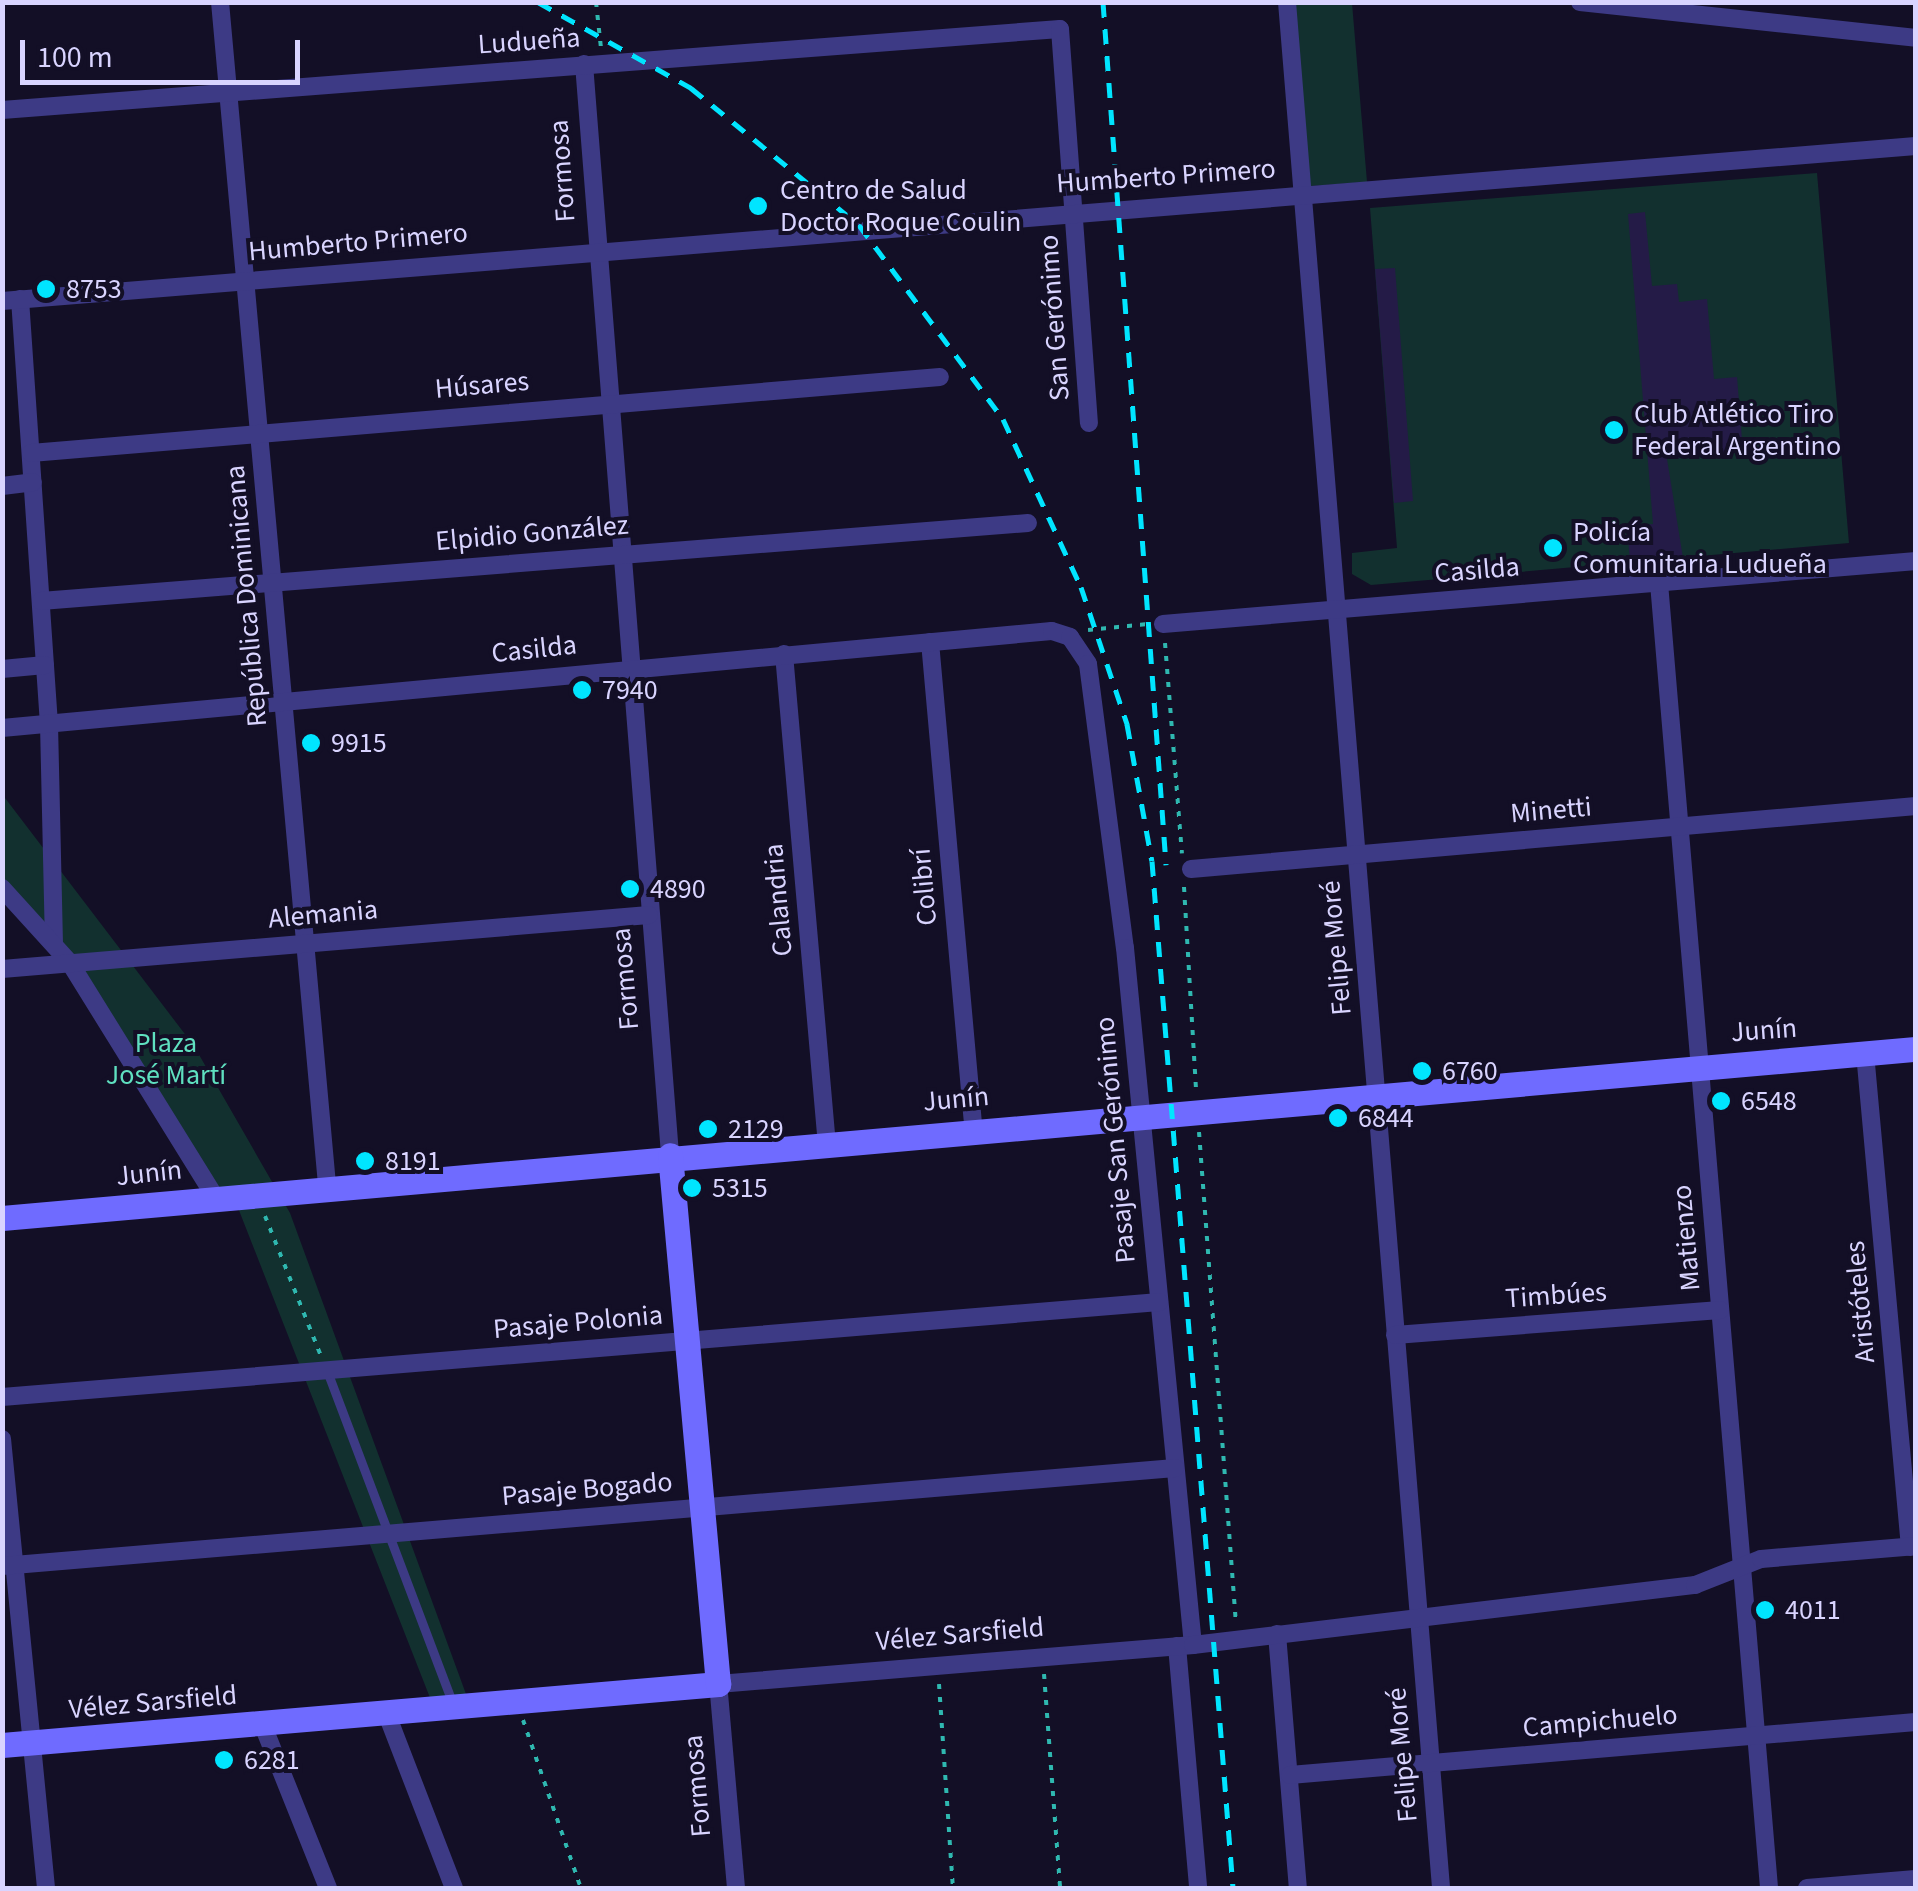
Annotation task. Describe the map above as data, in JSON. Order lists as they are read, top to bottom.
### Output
{
  "streets": {
    "main road": ["Formosa", "Junín", "Vélez Sarsfield"],
    "street": [
      "Ludueña",
      "Humberto Primero",
      "San Gerónimo",
      "Húsares",
      "Elpidio González",
      "Casilda",
      "República Dominicana",
      "Minetti",
      "Colibrí",
      "Calandria",
      "Alemania",
      "Felipe Moré",
      "Pasaje San Gerónimo",
      "Matienzo",
      "Timbúes",
      "Aristóteles",
      "Pasaje Polonia",
      "Pasaje Bogado",
      "Campichuelo"
    ]
  },
  "crossings": [
    ["Ludueña", "Formosa"],
    ["Ludueña", "San Gerónimo"],
    ["Ludueña", "República Dominicana"],
    ["Formosa", "Humberto Primero"],
    ["Formosa", "Húsares"],
    ["Formosa", "Elpidio González"],
    ["Formosa", "Casilda"],
    ["Formosa", "Alemania"],
    ["Formosa", "Junín"],
    ["Formosa", "Pasaje Polonia"],
    ["Formosa", "Pasaje Bogado"],
    ["Formosa", "Vélez Sarsfield"],
    ["Humberto Primero", "San Gerónimo"],
    ["Humberto Primero", "República Dominicana"],
    ["Humberto Primero", "Felipe Moré"],
    ["Húsares", "República Dominicana"],
    ["Elpidio González", "República Dominicana"],
    ["Casilda", "República Dominicana"],
    ["Casilda", "Colibrí"],
    ["Casilda", "Calandria"],
    ["Casilda", "Felipe Moré"],
    ["Casilda", "Pasaje San Gerónimo"],
    ["Casilda", "Matienzo"],
    ["República Dominicana", "Alemania"],
    ["República Dominicana", "Junín"],
    ["Minetti", "Felipe Moré"],
    ["Minetti", "Matienzo"],
    ["Colibrí", "Junín"],
    ["Calandria", "Junín"],
    ["Felipe Moré", "Junín"],
    ["Felipe Moré", "Timbúes"],
    ["Felipe Moré", "Vélez Sarsfield"],
    ["Felipe Moré", "Campichuelo"],
    ["Junín", "Pasaje San Gerónimo"],
    ["Junín", "Matienzo"],
    ["Junín", "Aristóteles"],
    ["Pasaje San Gerónimo", "Pasaje Polonia"],
    ["Pasaje San Gerónimo", "Pasaje Bogado"],
    ["Pasaje San Gerónimo", "Vélez Sarsfield"],
    ["Matienzo", "Timbúes"],
    ["Matienzo", "Vélez Sarsfield"],
    ["Matienzo", "Campichuelo"],
    ["Aristóteles", "Vélez Sarsfield"]
  ],
  "parks": ["Plaza José Martí"],
  "places": [
    "Centro de Salud Doctor Roque Coulin",
    "8753",
    "Club Atlético Tiro Federal Argentino",
    "Policía Comunitaria Ludueña",
    "7940",
    "9915",
    "4890",
    "6760",
    "6548",
    "6844",
    "2129",
    "8191",
    "5315",
    "4011",
    "6281"
  ],
  "scale_bar": "100 m"
}
